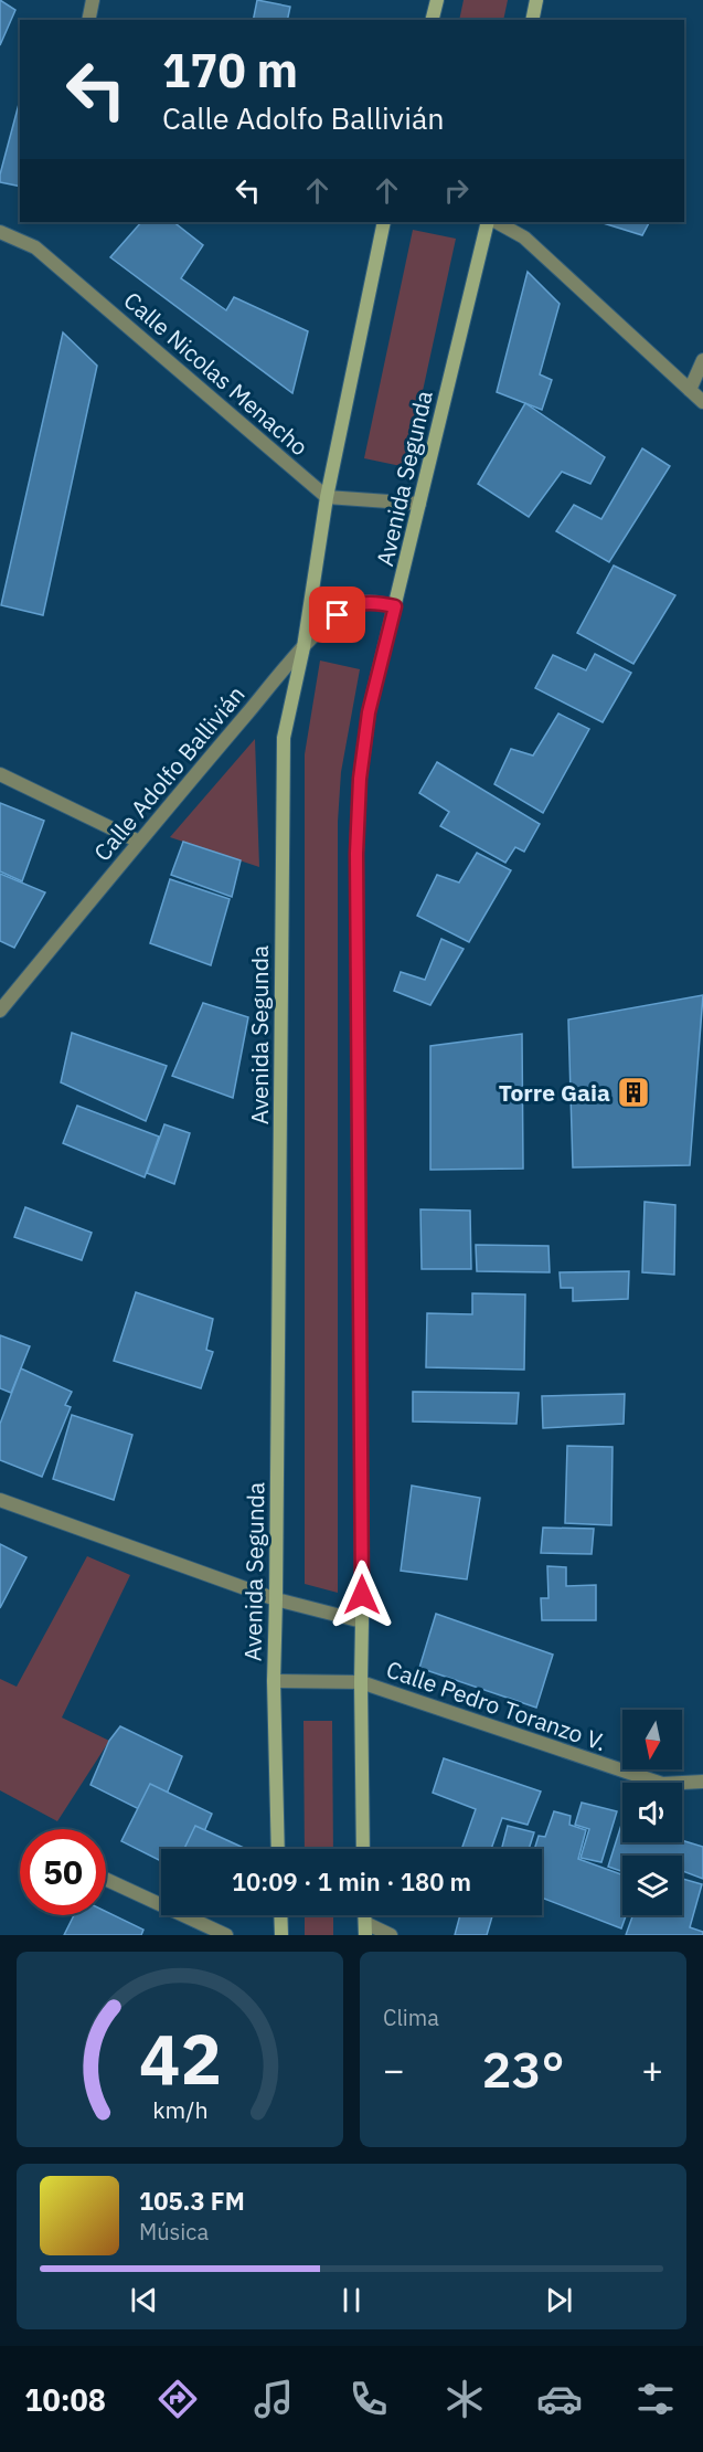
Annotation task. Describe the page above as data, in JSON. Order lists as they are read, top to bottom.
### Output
{
  "streets": {
    "main road": ["Avenida Segunda"],
    "street": ["Calle Nicolas Menacho", "Calle Adolfo Ballivián", "Calle Pedro Toranzo V."]
  },
  "crossings": [
    ["Calle Nicolas Menacho", "Avenida Segunda"],
    ["Avenida Segunda", "Calle Adolfo Ballivián"],
    ["Avenida Segunda", "Calle Pedro Toranzo V."]
  ],
  "places": {
    "building": ["Torre Gaia"]
  },
  "north": "bottom",
  "page": {
    "turn": ["170 m", "Calle Adolfo Ballivián"],
    "limit": "50",
    "trip": "10:09 · 1 min · 180 m",
    "tile": "Clima",
    "heat": ["−", "23°", "+"],
    "song": ["105.3 FM", "Música"],
    "tabs": "10:08",
    "gauge": ["42", "km/h"]
  }
}
